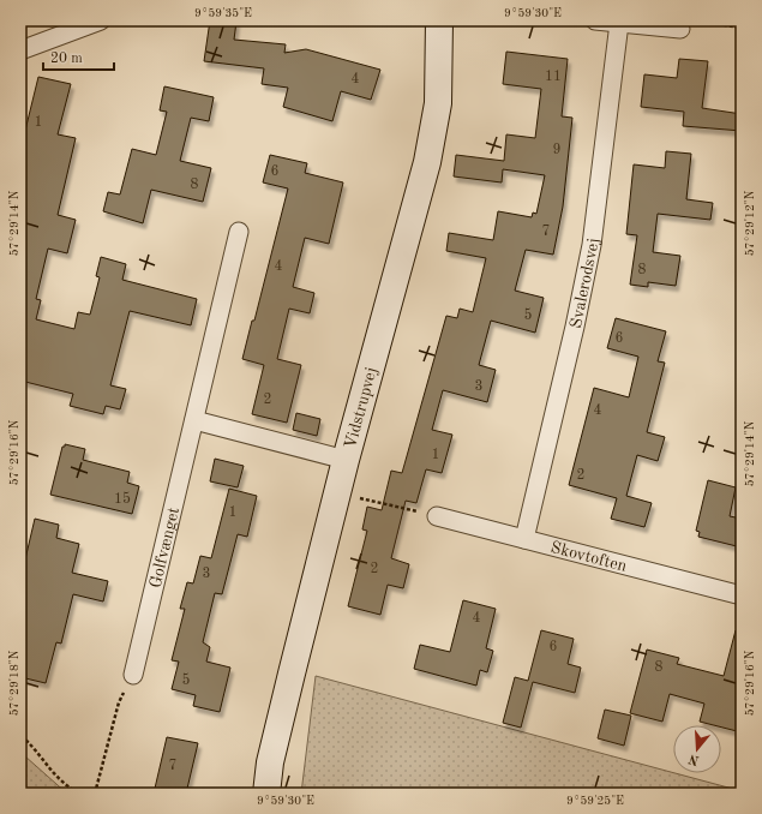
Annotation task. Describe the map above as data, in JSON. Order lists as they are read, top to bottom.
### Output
{
  "streets": {
    "street": [
      "Svalerodsvej",
      "Vidstrupvej",
      "Golfvænget",
      "Skovtoften"
    ]
  },
  "crossings": [
    ["Svalerodsvej", "Skovtoften"]
  ],
  "house_numbers": [
    "11",
    "4",
    "1",
    "9",
    "6",
    "8",
    "7",
    "4",
    "8",
    "5",
    "6",
    "3",
    "2",
    "4",
    "1",
    "2",
    "15",
    "1",
    "2",
    "3",
    "4",
    "6",
    "8",
    "5",
    "7"
  ],
  "scale_bar": "20 m",
  "north": "bottom",
  "coordinates": [
    "9°59'35\"E",
    "9°59'30\"E",
    "57°29'14\"N",
    "57°29'12\"N",
    "57°29'16\"N",
    "57°29'18\"N",
    "9°59'25\"E"
  ]
}
